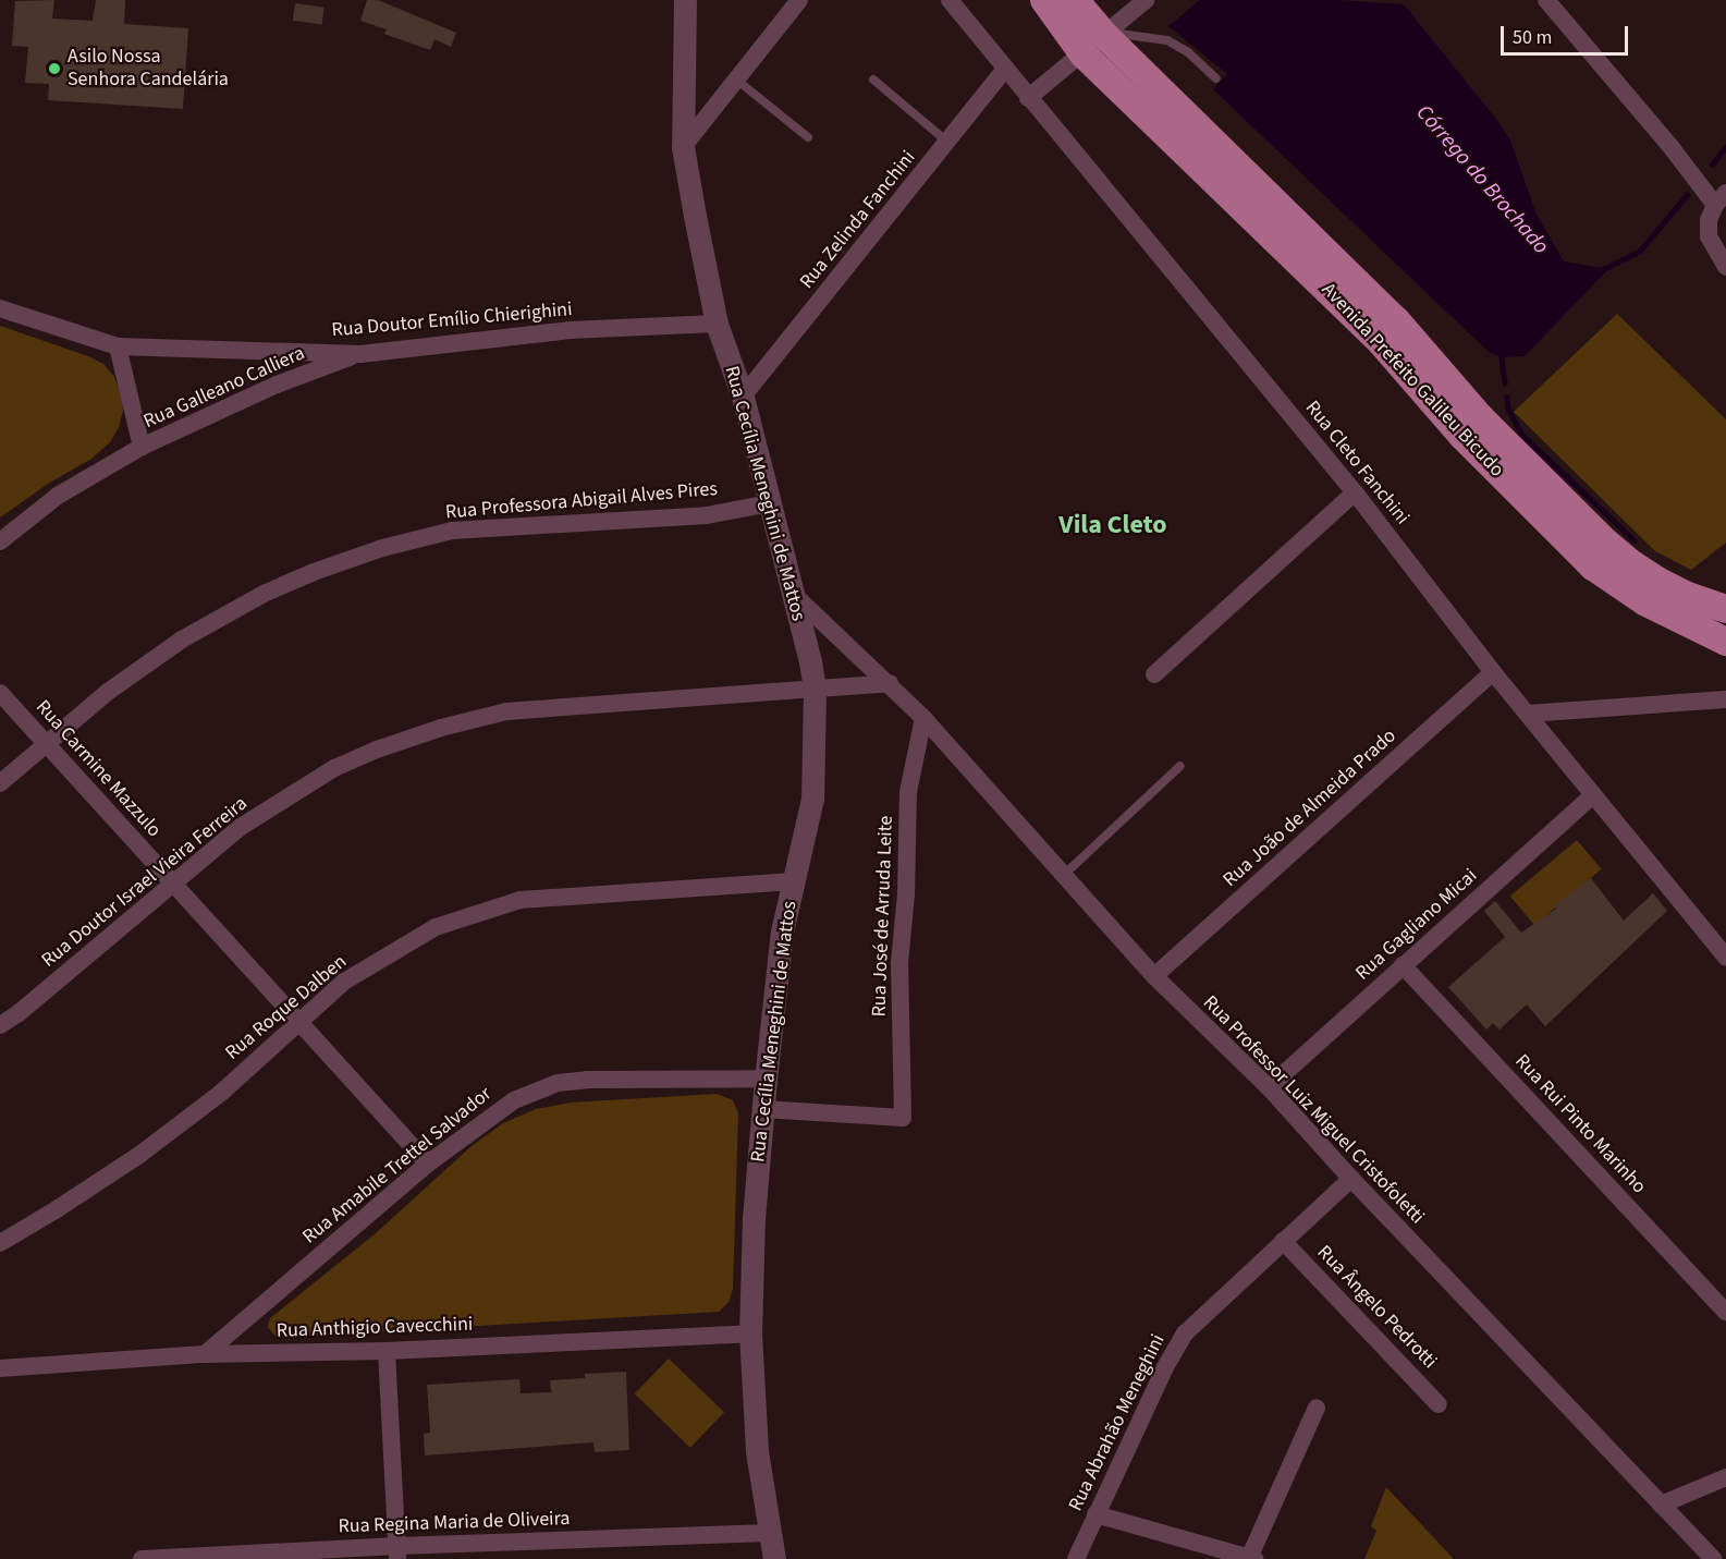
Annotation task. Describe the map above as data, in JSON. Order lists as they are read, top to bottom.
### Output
{
  "streets": {
    "main road": ["Avenida Prefeito Galileu Bicudo"],
    "street": [
      "Rua Zelinda Fanchini",
      "Rua Doutor Emílio Chierighini",
      "Rua Galleano Calliera",
      "Rua Cleto Fanchini",
      "Rua Cecília Meneghini de Mattos",
      "Rua Professora Abigail Alves Pires",
      "Rua Carmine Mazzulo",
      "Rua João de Almeida Prado",
      "Rua Doutor Israel Vieira Ferreira",
      "Rua José de Arruda Leite",
      "Rua Gagliano Micai",
      "Rua Roque Dalben",
      "Rua Professor Luiz Miguel Cristofoletti",
      "Rua Rui Pinto Marinho",
      "Rua Amabile Trettel Salvador",
      "Rua Ângelo Pedrotti",
      "Rua Anthigio Cavecchini",
      "Rua Abrahão Meneghini",
      "Rua Regina Maria de Oliveira"
    ]
  },
  "crossings": [
    ["Rua Zelinda Fanchini", "Rua Cleto Fanchini"],
    ["Rua Zelinda Fanchini", "Rua Cecília Meneghini de Mattos"],
    ["Rua Doutor Emílio Chierighini", "Rua Galleano Calliera"],
    ["Rua Doutor Emílio Chierighini", "Rua Cecília Meneghini de Mattos"],
    ["Rua Cleto Fanchini", "Rua João de Almeida Prado"],
    ["Rua Cleto Fanchini", "Rua Gagliano Micai"],
    ["Rua Cecília Meneghini de Mattos", "Rua Professora Abigail Alves Pires"],
    ["Rua Cecília Meneghini de Mattos", "Rua Doutor Israel Vieira Ferreira"],
    ["Rua Cecília Meneghini de Mattos", "Rua José de Arruda Leite"],
    ["Rua Cecília Meneghini de Mattos", "Rua Roque Dalben"],
    ["Rua Cecília Meneghini de Mattos", "Rua Professor Luiz Miguel Cristofoletti"],
    ["Rua Cecília Meneghini de Mattos", "Rua Amabile Trettel Salvador"],
    ["Rua Cecília Meneghini de Mattos", "Rua Anthigio Cavecchini"],
    ["Rua Cecília Meneghini de Mattos", "Rua Regina Maria de Oliveira"],
    ["Rua Professora Abigail Alves Pires", "Rua Carmine Mazzulo"],
    ["Rua Carmine Mazzulo", "Rua Doutor Israel Vieira Ferreira"],
    ["Rua Carmine Mazzulo", "Rua Roque Dalben"],
    ["Rua Carmine Mazzulo", "Rua Amabile Trettel Salvador"],
    ["Rua João de Almeida Prado", "Rua Professor Luiz Miguel Cristofoletti"],
    ["Rua José de Arruda Leite", "Rua Professor Luiz Miguel Cristofoletti"],
    ["Rua Gagliano Micai", "Rua Professor Luiz Miguel Cristofoletti"],
    ["Rua Gagliano Micai", "Rua Rui Pinto Marinho"],
    ["Rua Professor Luiz Miguel Cristofoletti", "Rua Abrahão Meneghini"],
    ["Rua Amabile Trettel Salvador", "Rua Anthigio Cavecchini"],
    ["Rua Ângelo Pedrotti", "Rua Abrahão Meneghini"]
  ],
  "districts": ["Vila Cleto"],
  "water": ["Córrego do Brochado"],
  "places": ["Asilo Nossa Senhora Candelária"],
  "scale_bar": "50 m"
}
